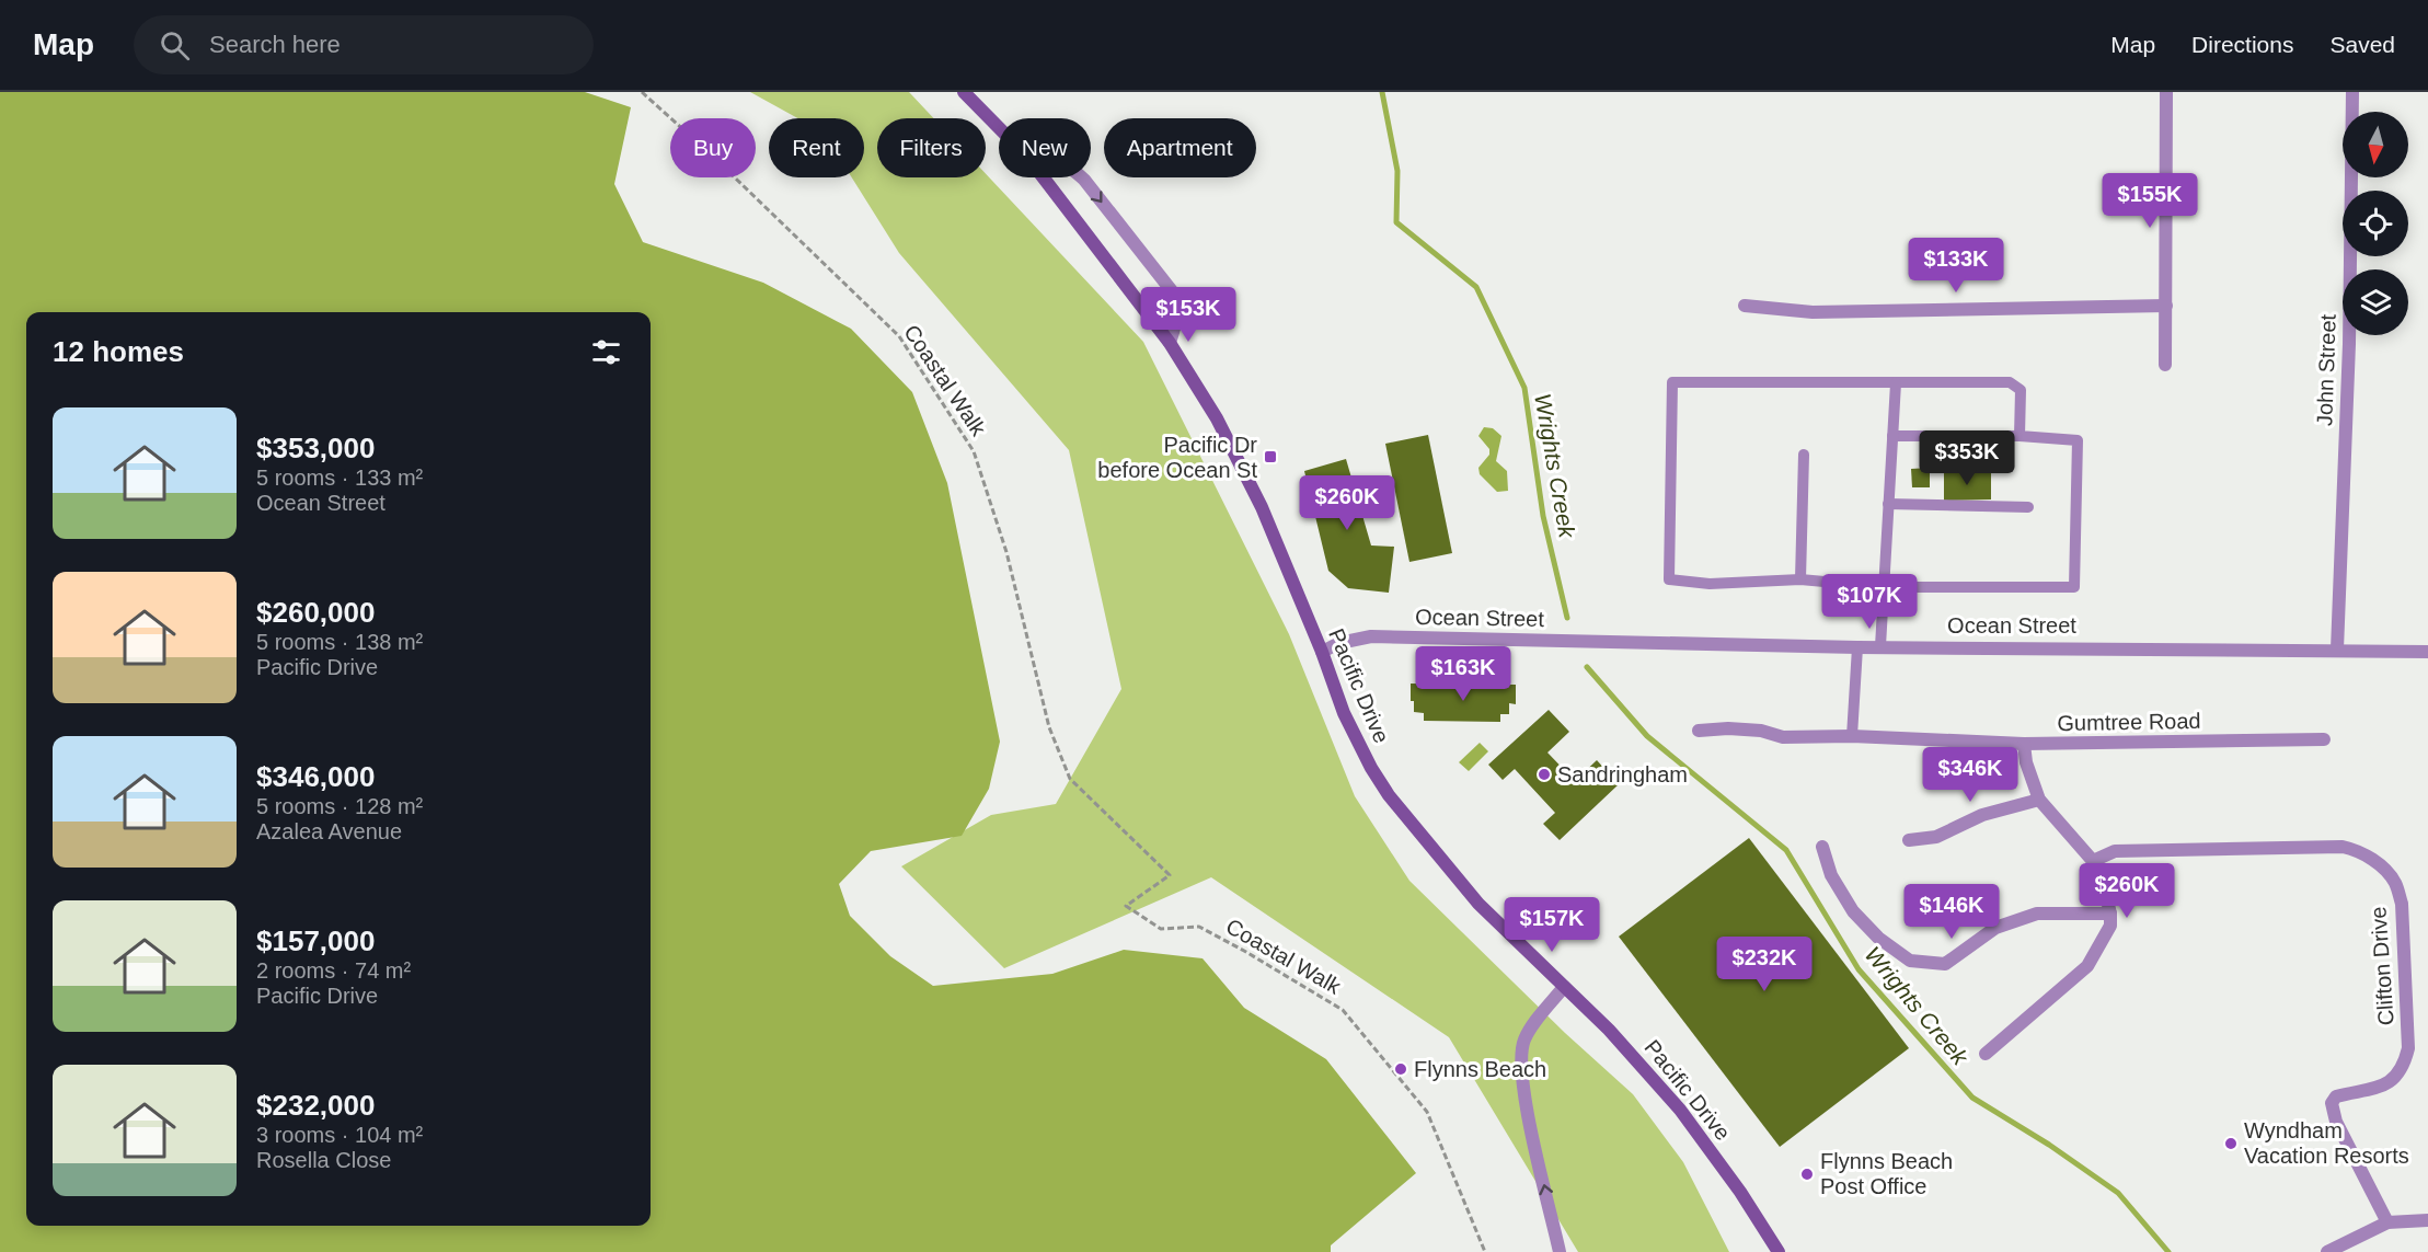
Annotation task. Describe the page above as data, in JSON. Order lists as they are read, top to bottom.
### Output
{
  "streets": {
    "street": [
      "John Street",
      "Ocean Street",
      "Pacific Drive",
      "Gumtree Road",
      "Clifton Drive"
    ],
    "path": ["Coastal Walk"]
  },
  "crossings": [
    ["John Street", "Ocean Street"],
    ["Ocean Street", "Pacific Drive"]
  ],
  "water": ["Wrights Creek"],
  "places": {
    "transit": ["Pacific Dr before Ocean St"],
    "other": [
      "Sandringham",
      "Flynns Beach",
      "Wyndham Vacation Resorts",
      "Flynns Beach Post Office"
    ]
  },
  "north": "bottom",
  "page": {
    "header": "Map",
    "search": "Search here",
    "nav": ["Map", "Directions", "Saved"],
    "chip": [
      "Buy",
      "Rent",
      "Filters",
      "New",
      "Apartment"
    ],
    "price": [
      "$155K",
      "$133K",
      "$153K",
      "$353K",
      "$260K",
      "$107K",
      "$163K",
      "$346K",
      "$260K",
      "$146K",
      "$157K",
      "$232K"
    ],
    "heading": "12 homes",
    "list": [
      {
        "name": "$353,000",
        "note": "5 rooms · 133 m² · Ocean Street"
      },
      {
        "name": "$260,000",
        "note": "5 rooms · 138 m² · Pacific Drive"
      },
      {
        "name": "$346,000",
        "note": "5 rooms · 128 m² · Azalea Avenue"
      },
      {
        "name": "$157,000",
        "note": "2 rooms · 74 m² · Pacific Drive"
      },
      {
        "name": "$232,000",
        "note": "3 rooms · 104 m² · Rosella Close"
      }
    ]
  }
}
